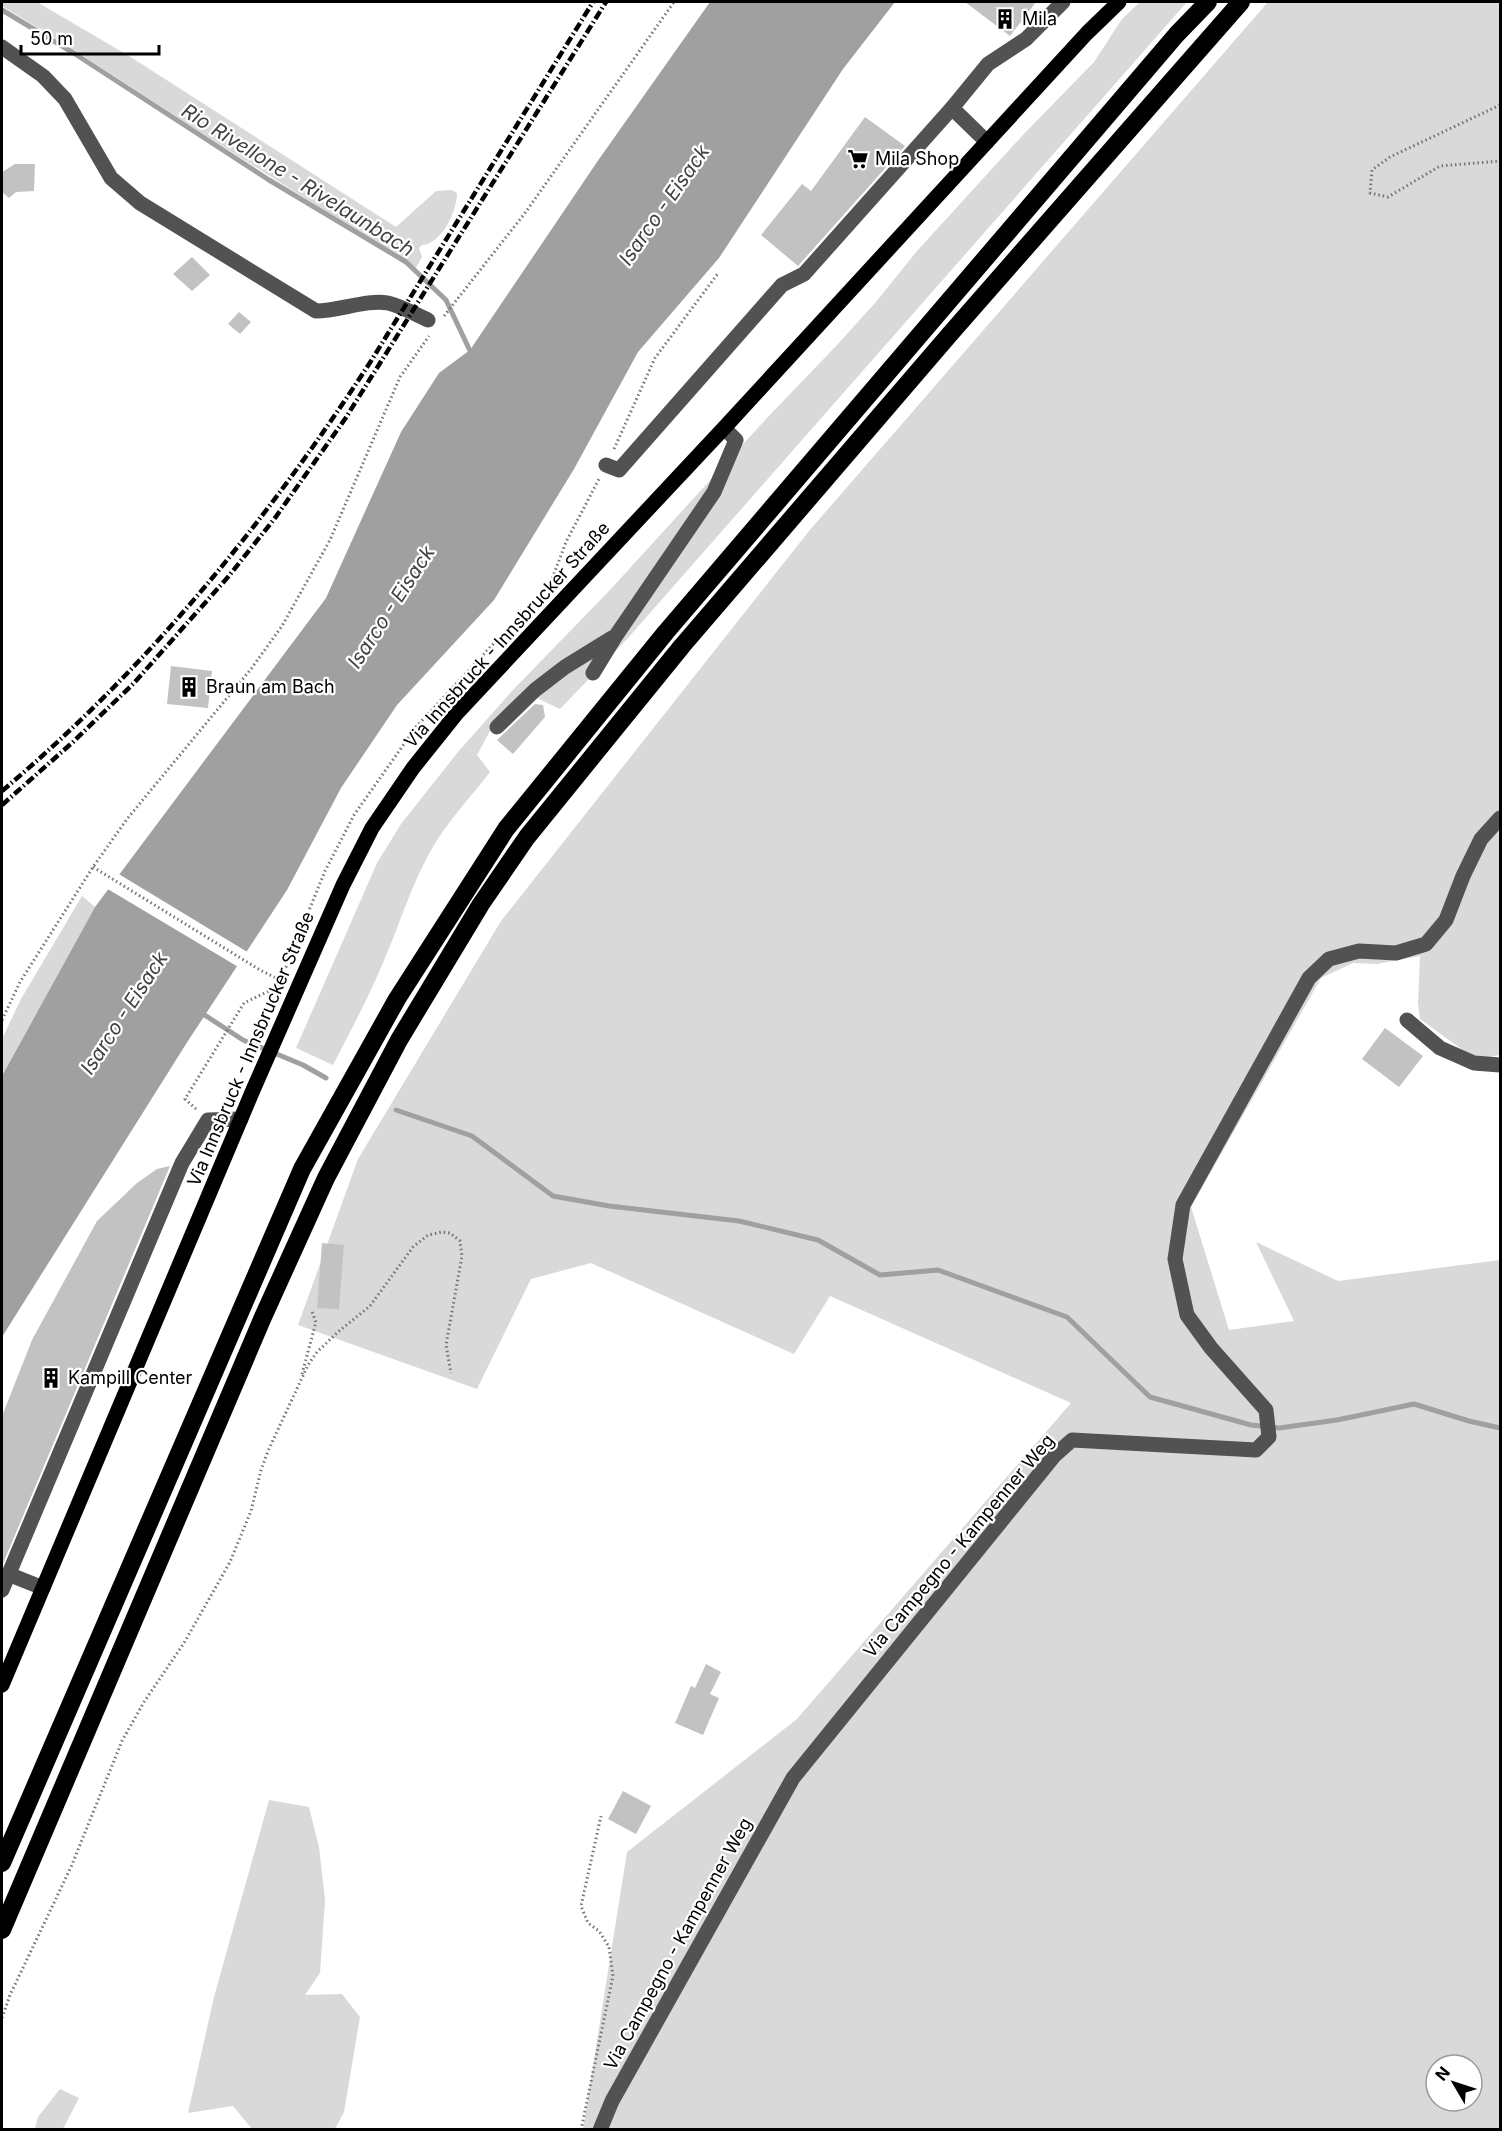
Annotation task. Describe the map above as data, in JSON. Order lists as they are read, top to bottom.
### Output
{
  "streets": {
    "main road": ["Via Innsbruck - Innsbrucker Straße"],
    "street": ["Via Campegno - Kampenner Weg"]
  },
  "water": ["Rio Rivellone - Rivelaunbach", "Isarco - Eisack"],
  "places": {
    "building": ["Mila", "Braun am Bach", "Kampill Center"],
    "supermarket": ["Mila Shop"]
  },
  "scale_bar": "50 m",
  "north": "top left"
}
